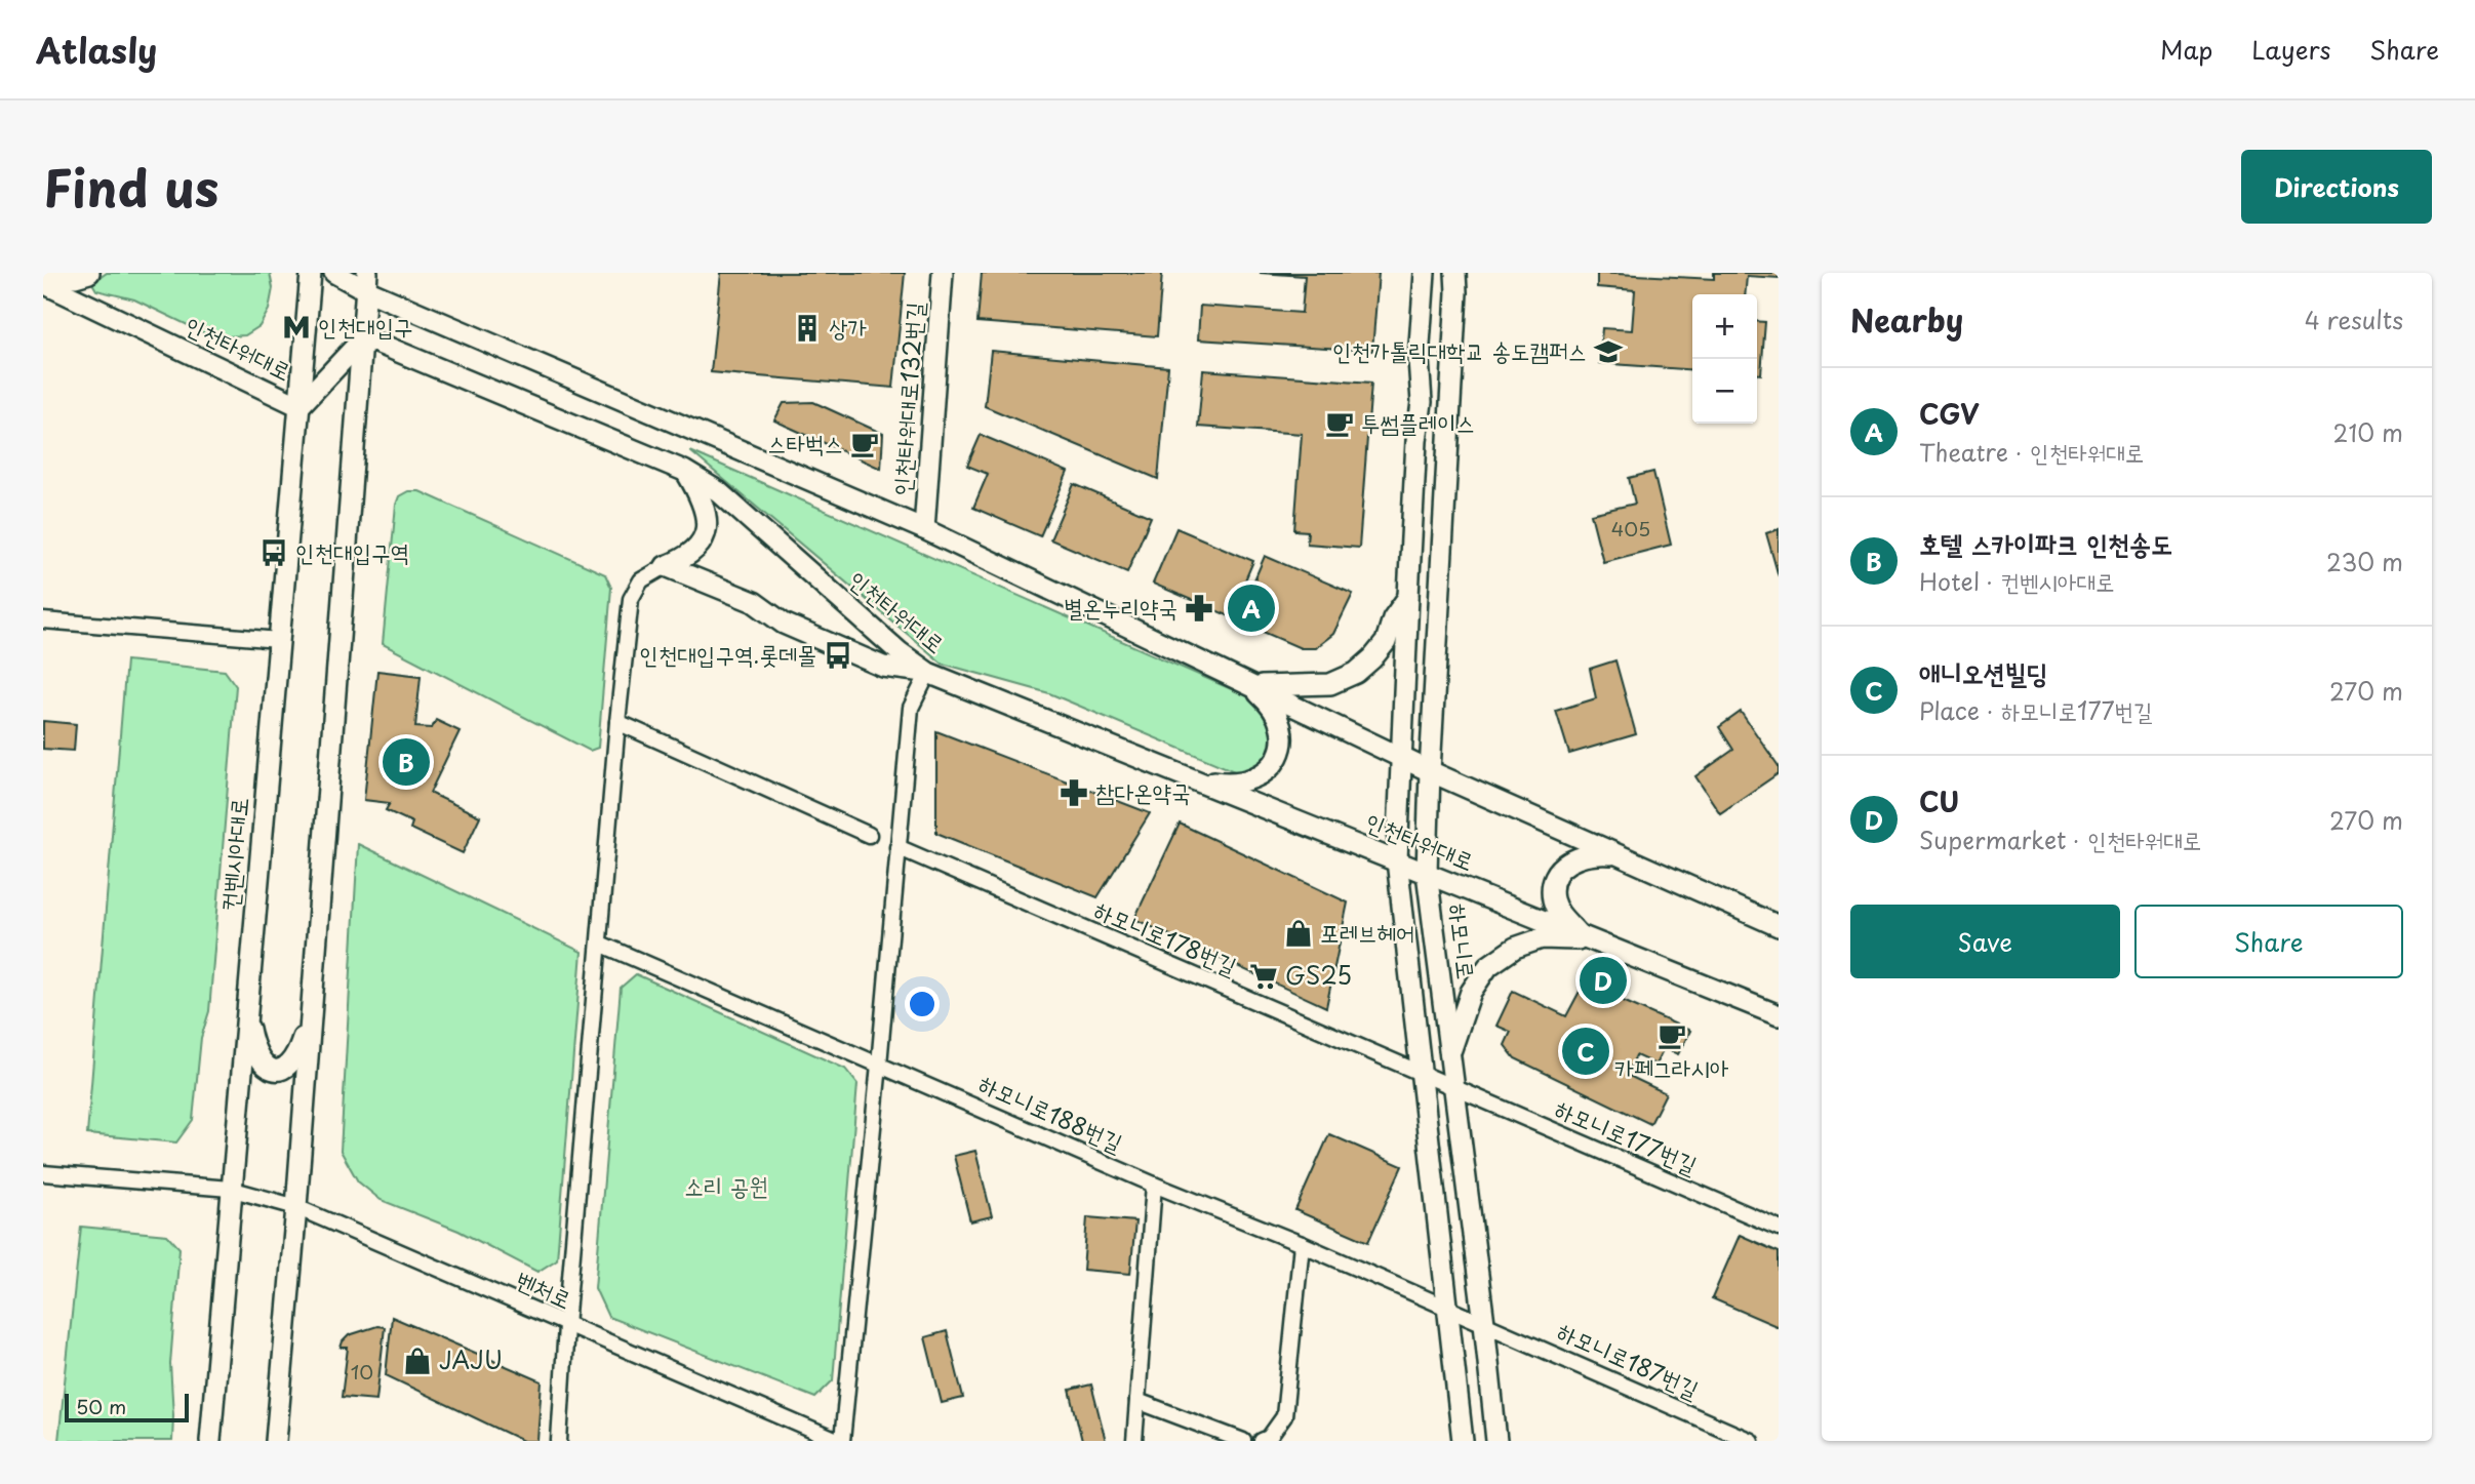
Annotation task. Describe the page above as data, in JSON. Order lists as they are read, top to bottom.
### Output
{
  "streets": {
    "main road": [
      "인천타워대로",
      "인천타워대로132번길",
      "컨벤시아대로",
      "하모니로"
    ],
    "street": [
      "하모니로178번길",
      "하모니로188번길",
      "하모니로177번길",
      "벤처로",
      "하모니로187번길"
    ]
  },
  "crossings": [
    ["인천타워대로", "컨벤시아대로"],
    ["인천타워대로", "하모니로"],
    ["컨벤시아대로", "벤처로"],
    ["하모니로178번길", "하모니로"],
    ["하모니로178번길", "하모니로177번길"],
    ["하모니로", "하모니로188번길"],
    ["하모니로", "하모니로177번길"],
    ["하모니로", "하모니로187번길"],
    ["하모니로188번길", "하모니로187번길"]
  ],
  "parks": ["소리 공원"],
  "places": {
    "metro station": ["인천대입구"],
    "building": ["상가"],
    "school or university": ["인천가톨릭대학교 송도캠퍼스"],
    "cafe": ["투썸플레이스", "스타벅스", "카페그라시아"],
    "bus stop": ["인천대입구역", "인천대입구역.롯데몰"],
    "pharmacy": ["별온누리약국", "참다온약국"],
    "shop": ["포레브헤어", "JAJU"],
    "supermarket": ["GS25"]
  },
  "house_numbers": ["405", "10"],
  "scale_bar": "50 m",
  "page": {
    "header": "Atlasly",
    "nav": ["Map", "Layers", "Share"],
    "title": "Find us",
    "buttons": [
      "Directions",
      ["Save", "Share"]
    ],
    "heading": ["Nearby", "4 results"],
    "map_buttons": ["+", "−"],
    "list": [
      {
        "mark": "A",
        "name": "CGV",
        "note": "Theatre · 인천타워대로",
        "value": "210 m"
      },
      {
        "mark": "B",
        "name": "호텔 스카이파크 인천송도",
        "note": "Hotel · 컨벤시아대로",
        "value": "230 m"
      },
      {
        "mark": "C",
        "name": "애니오션빌딩",
        "note": "Place · 하모니로177번길",
        "value": "270 m"
      },
      {
        "mark": "D",
        "name": "CU",
        "note": "Supermarket · 인천타워대로",
        "value": "270 m"
      }
    ],
    "pins": [
      "A",
      "B",
      "D",
      "C"
    ],
    "scale": "50 m"
  }
}
